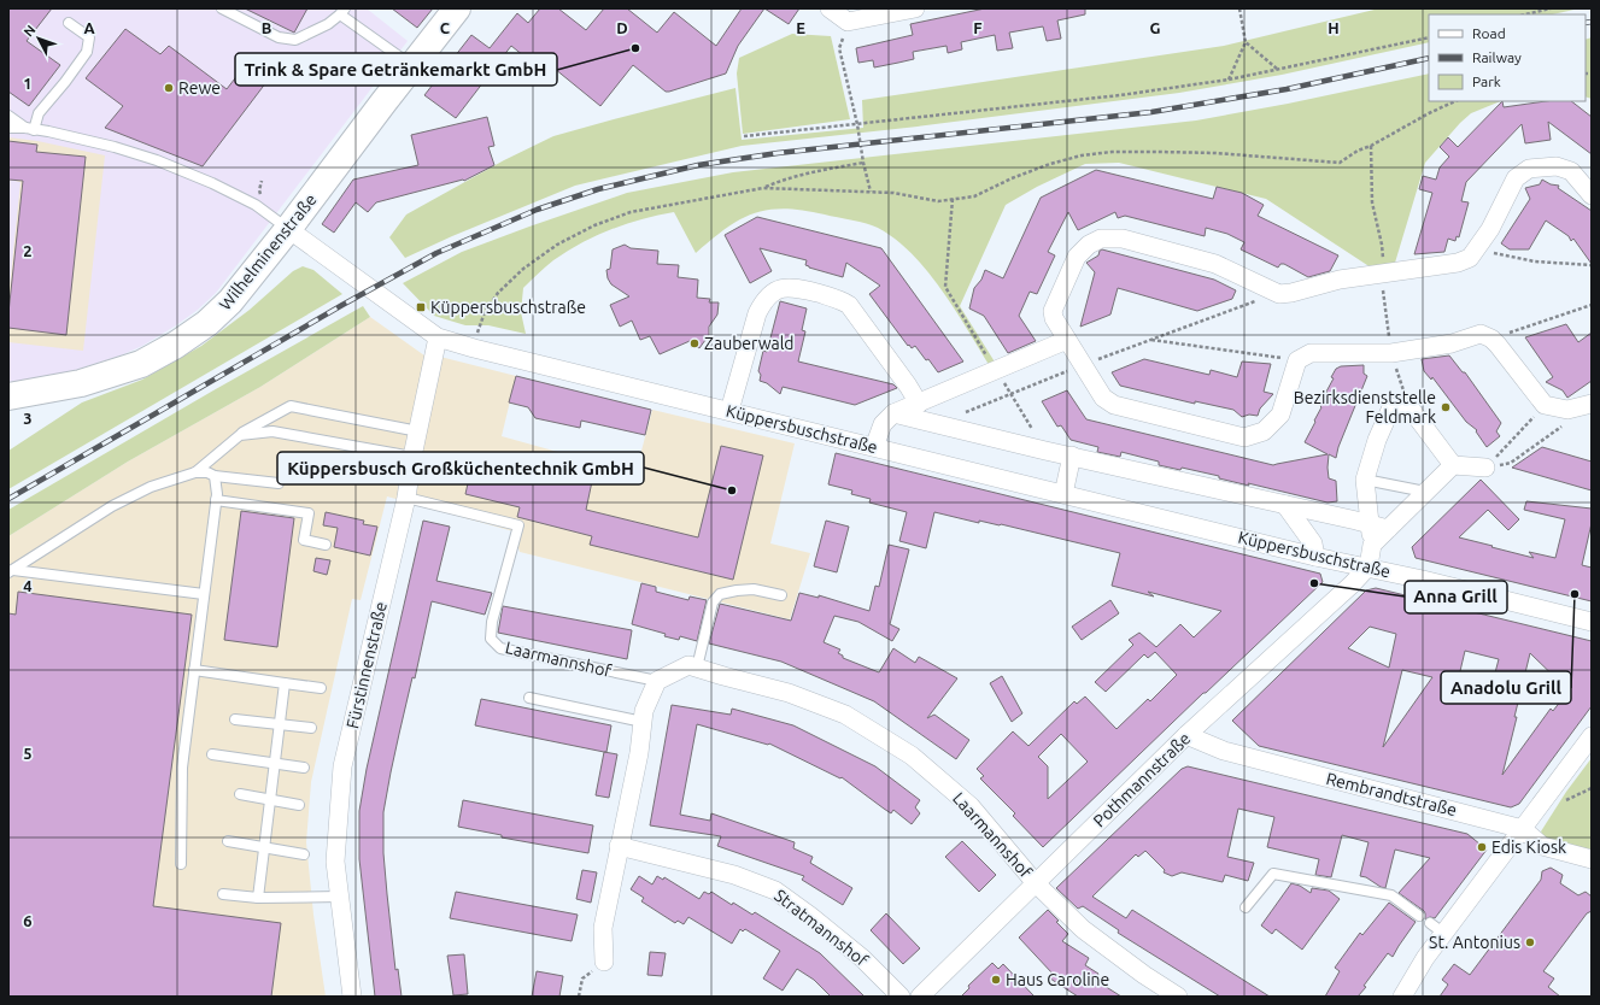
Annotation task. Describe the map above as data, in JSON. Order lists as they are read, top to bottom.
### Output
{
  "streets": {
    "street": [
      "Wilhelminenstraße",
      "Küppersbuschstraße",
      "Laarmannshof",
      "Fürstinnenstraße",
      "Pothmannstraße",
      "Rembrandtstraße",
      "Stratmannshof"
    ]
  },
  "crossings": [
    ["Wilhelminenstraße", "Küppersbuschstraße"],
    ["Küppersbuschstraße", "Fürstinnenstraße"],
    ["Küppersbuschstraße", "Pothmannstraße"],
    ["Laarmannshof", "Fürstinnenstraße"],
    ["Laarmannshof", "Pothmannstraße"],
    ["Pothmannstraße", "Rembrandtstraße"]
  ],
  "places": {
    "other": [
      "Trink & Spare Getränkemarkt GmbH",
      "Rewe",
      "Zauberwald",
      "Bezirksdienststelle Feldmark",
      "Küppersbusch Großküchentechnik GmbH",
      "Anna Grill",
      "Anadolu Grill",
      "Edis Kiosk",
      "St. Antonius",
      "Haus Caroline"
    ],
    "transit": ["Küppersbuschstraße"]
  },
  "legend": ["Road", "Railway", "Park"],
  "north": "top left",
  "grid": {
    "columns": [
      "A",
      "B",
      "C",
      "D",
      "E",
      "F",
      "G",
      "H"
    ],
    "rows": [
      "1",
      "2",
      "3",
      "4",
      "5",
      "6"
    ]
  }
}
